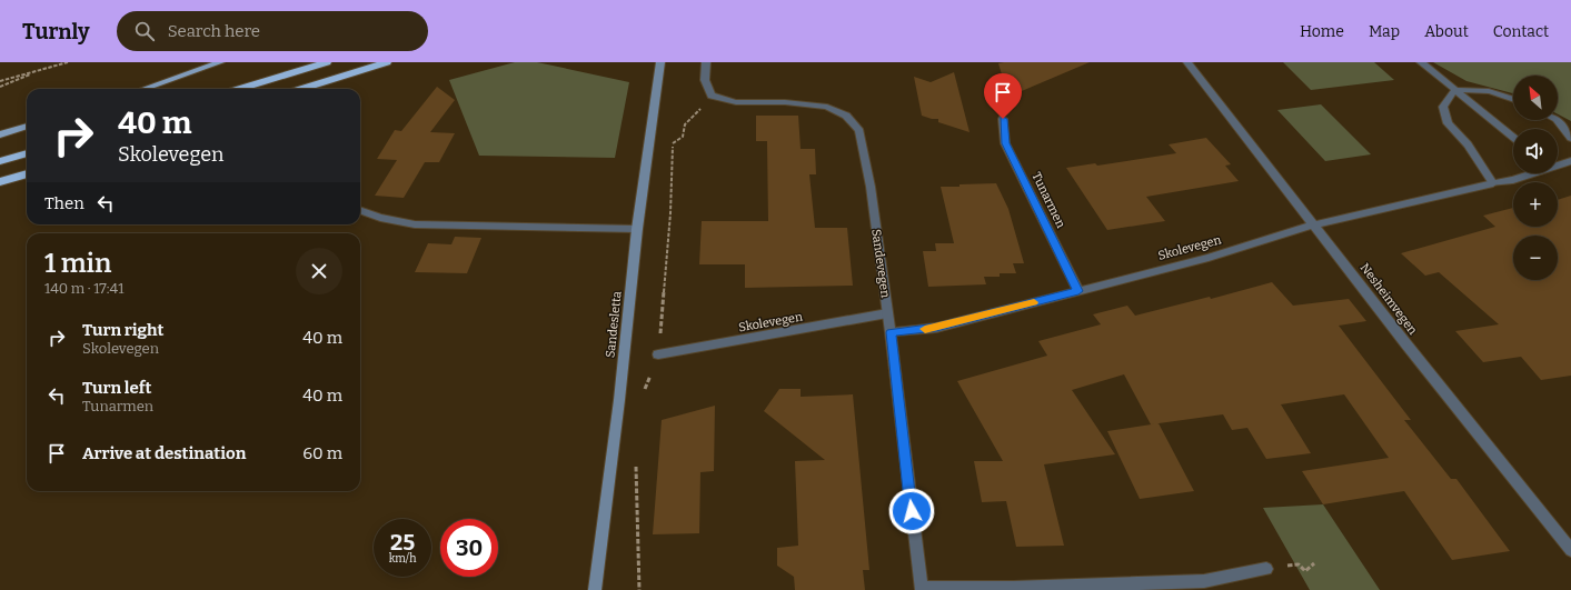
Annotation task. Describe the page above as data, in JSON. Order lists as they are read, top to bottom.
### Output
{
  "streets": {
    "street": [
      "Tunarmen",
      "Skolevegen",
      "Sandevegen",
      "Nesheimvegen",
      "Sandesletta"
    ]
  },
  "crossings": [
    ["Tunarmen", "Skolevegen"],
    ["Skolevegen", "Sandevegen"],
    ["Skolevegen", "Nesheimvegen"]
  ],
  "north": "top left",
  "page": {
    "header": "Turnly",
    "search": "Search here",
    "nav": [
      "Home",
      "Map",
      "About",
      "Contact"
    ],
    "map_buttons": ["+", "−"],
    "turn": ["40 m", "Skolevegen"],
    "then": "Then",
    "heading": ["1 min", "140 m · 17:41"],
    "list": [
      {
        "name": "Turn right",
        "note": "Skolevegen",
        "value": "40 m"
      },
      {
        "name": "Turn left",
        "note": "Tunarmen",
        "value": "40 m"
      },
      {
        "name": "Arrive at destination",
        "value": "60 m"
      }
    ],
    "speed": "25 km/h",
    "limit": "30"
  }
}
